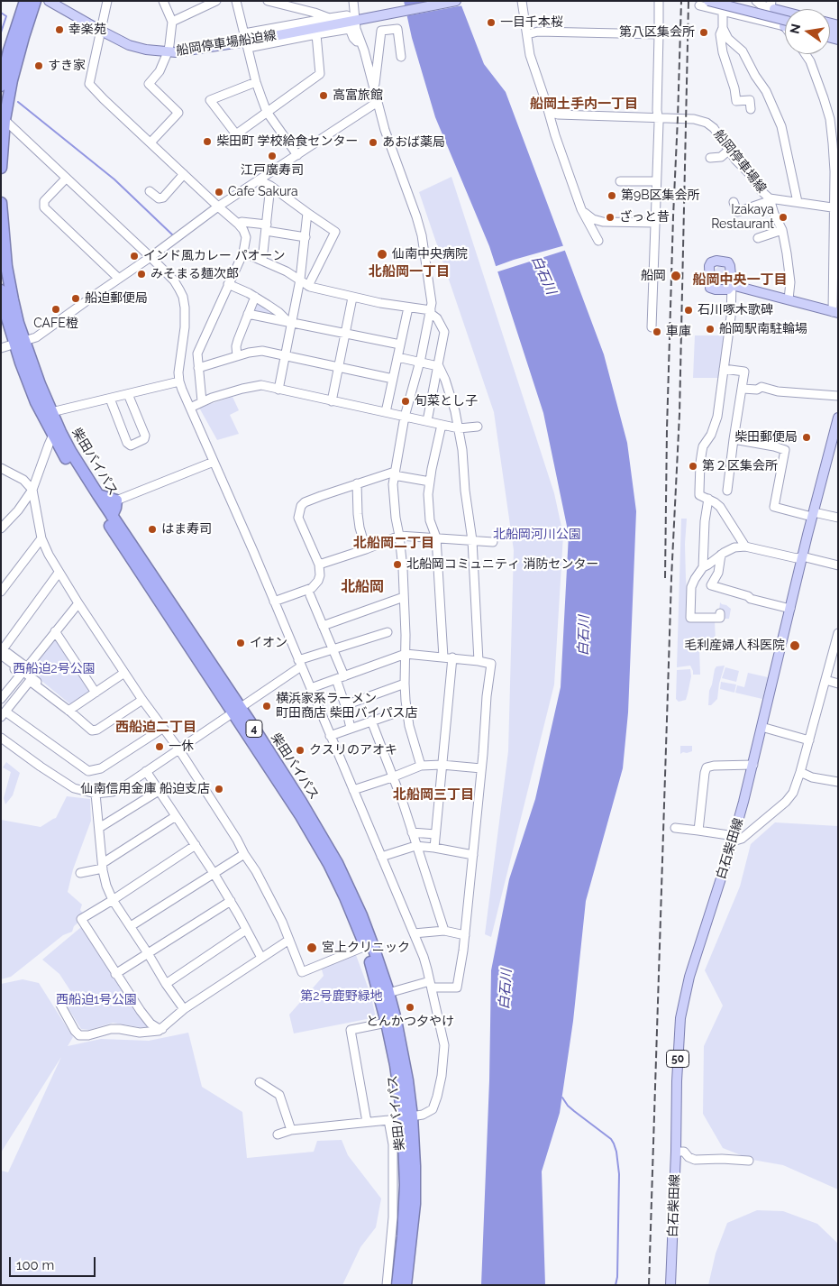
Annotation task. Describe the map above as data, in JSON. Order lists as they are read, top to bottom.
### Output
{
  "streets": {
    "highway": ["柴田バイパス", "4"],
    "main road": ["船岡停車場船迫線", "白石柴田線", "50"],
    "street": ["船岡停車場線"]
  },
  "districts": [
    "船岡土手内一丁目",
    "北船岡一丁目",
    "船岡中央一丁目",
    "北船岡二丁目",
    "北船岡",
    "西船迫二丁目",
    "北船岡三丁目"
  ],
  "water": ["白石川"],
  "parks": [
    "北船岡河川公園",
    "西船迫2号公園",
    "第2号鹿野緑地",
    "西船迫1号公園"
  ],
  "places": [
    "一目千本桜",
    "幸楽苑",
    "第八区集会所",
    "すき家",
    "高富旅館",
    "柴田町 学校給食センター",
    "あおば薬局",
    "江戸廣寿司",
    "Cafe Sakura",
    "第9B区集会所",
    "ざっと昔",
    "Izakaya Restaurant",
    "仙南中央病院",
    "インド風カレー パオーン",
    "みそまる麺次郎",
    "船岡",
    "船迫郵便局",
    "CAFE橙",
    "石川啄木歌碑",
    "船岡駅南駐輪場",
    "車庫",
    "旬菜とし子",
    "柴田郵便局",
    "第２区集会所",
    "はま寿司",
    "北船岡コミュニティ 消防センター",
    "イオン",
    "毛利産婦人科医院",
    "横浜家系ラーメン 町田商店 柴田バイパス店",
    "一休",
    "クスリのアオキ",
    "仙南信用金庫 船迫支店",
    "宮上クリニック",
    "とんかつ夕やけ"
  ],
  "scale_bar": "100 m",
  "north": "left"
}
